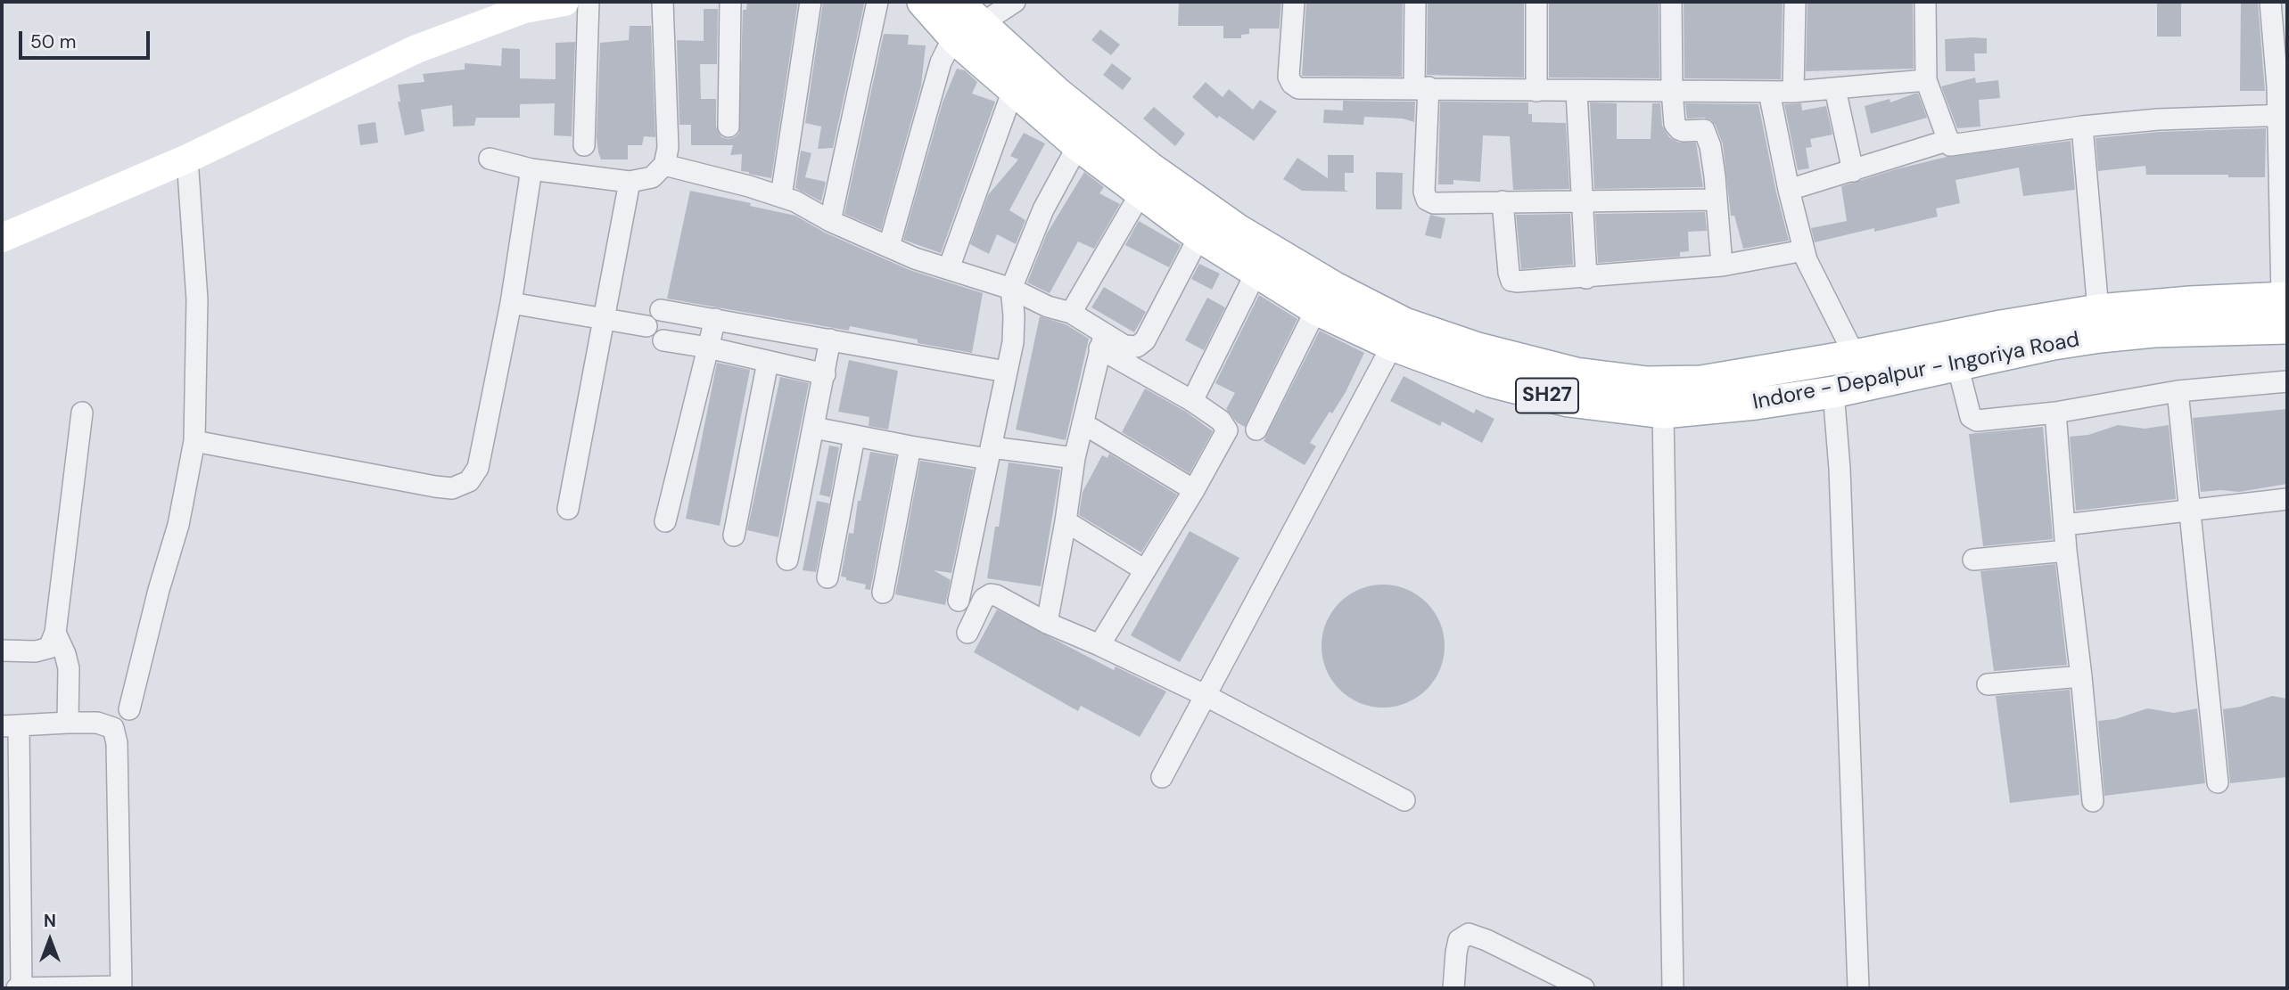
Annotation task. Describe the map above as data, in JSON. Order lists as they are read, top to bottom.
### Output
{
  "streets": {
    "main road": ["Indore - Depalpur - Ingoriya Road", "SH27"]
  },
  "scale_bar": "50 m",
  "north": "top"
}
